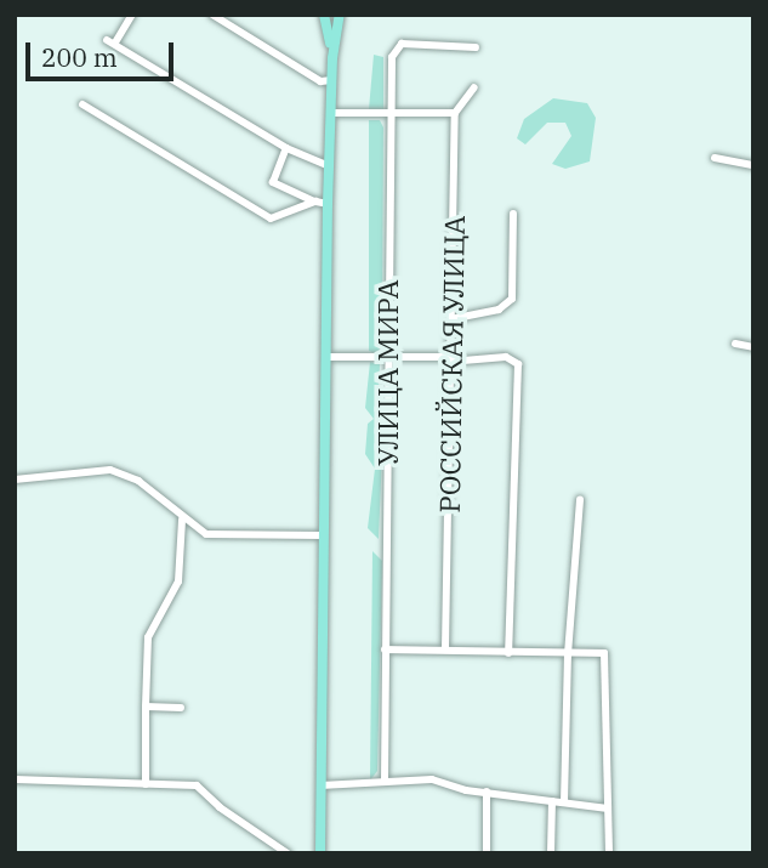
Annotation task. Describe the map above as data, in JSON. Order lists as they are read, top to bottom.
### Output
{
  "streets": {
    "street": ["РОССИЙСКАЯ УЛИЦА", "УЛИЦА МИРА"]
  },
  "scale_bar": "200 m"
}
